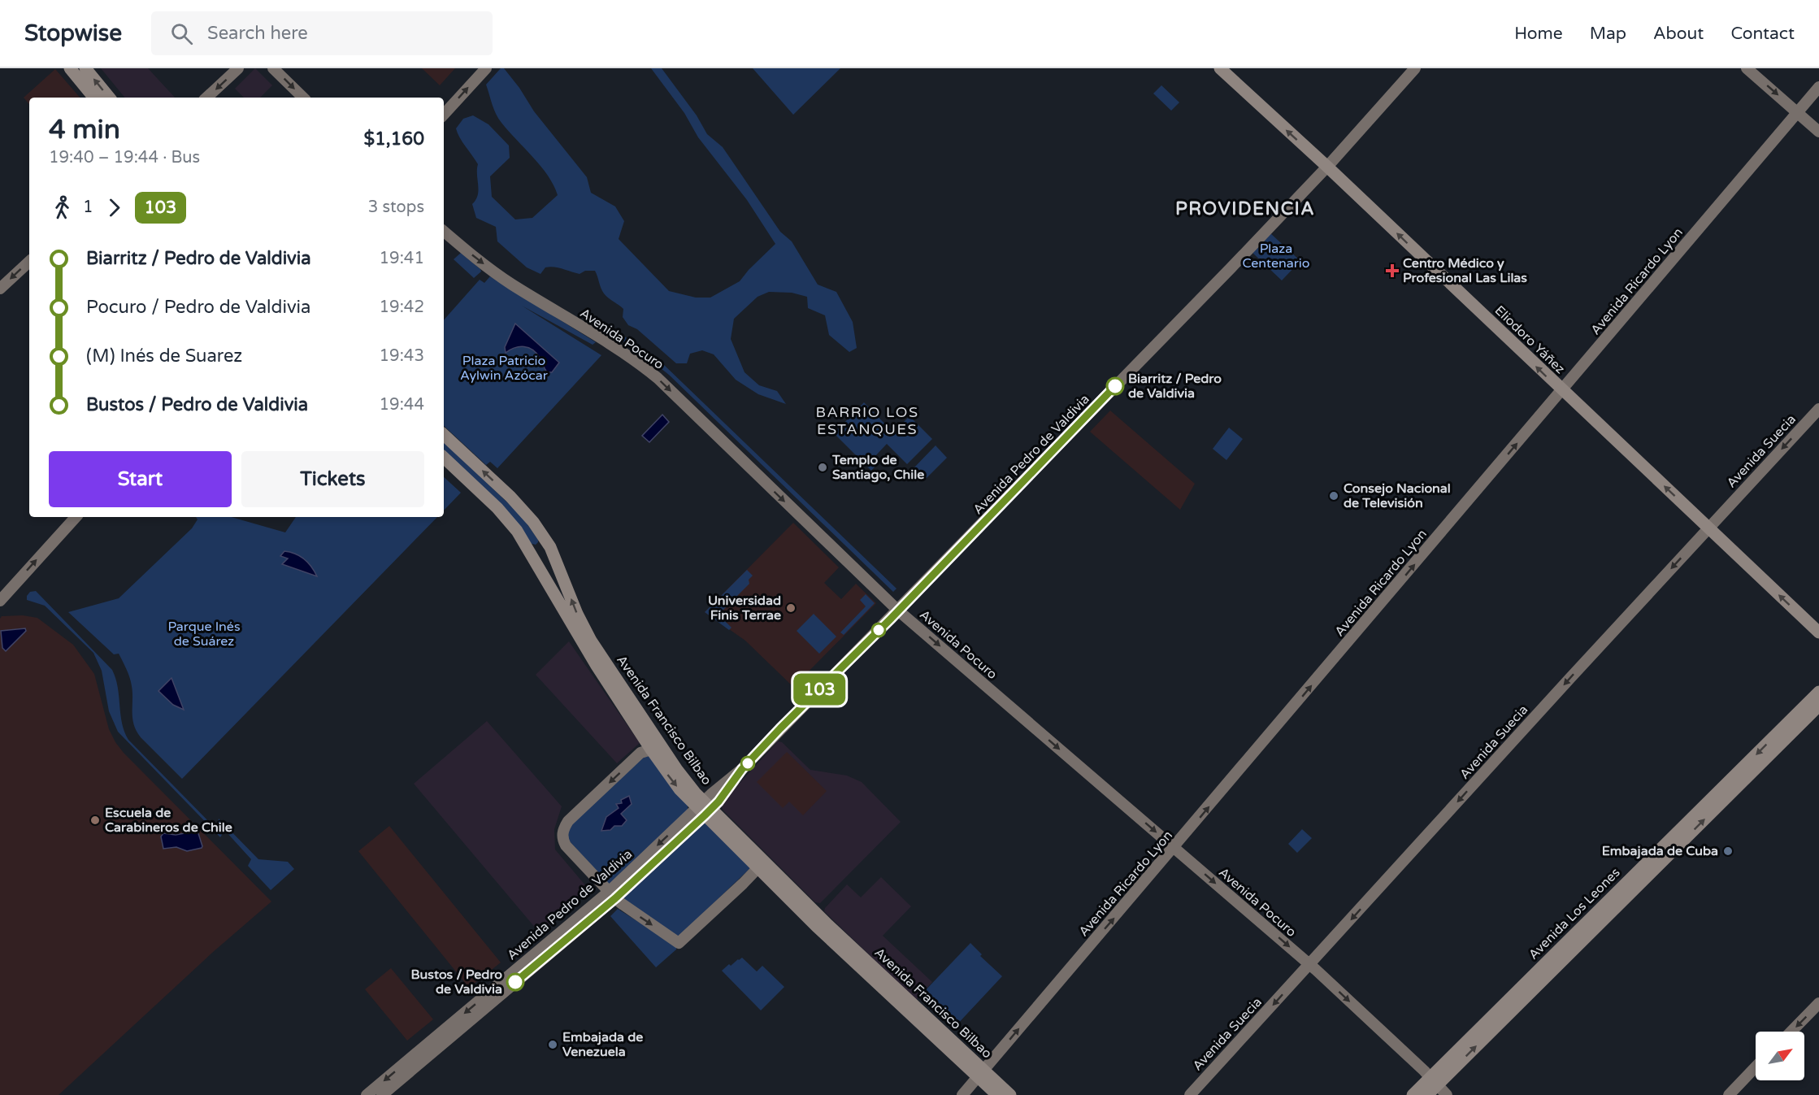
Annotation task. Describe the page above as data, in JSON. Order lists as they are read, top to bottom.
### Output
{
  "streets": {
    "main road": [
      "Avenida Ricardo Lyon",
      "Avenida Pocuro",
      "Eliodoro Yáñez",
      "Avenida Suecia",
      "Avenida Pedro de Valdivia",
      "Avenida Francisco Bilbao",
      "Avenida Los Leones"
    ]
  },
  "crossings": [
    ["Avenida Ricardo Lyon", "Avenida Pocuro"],
    ["Avenida Ricardo Lyon", "Eliodoro Yáñez"],
    ["Avenida Ricardo Lyon", "Avenida Francisco Bilbao"],
    ["Avenida Pocuro", "Avenida Suecia"],
    ["Avenida Pocuro", "Avenida Pedro de Valdivia"],
    ["Avenida Pocuro", "Avenida Los Leones"],
    ["Eliodoro Yáñez", "Avenida Suecia"],
    ["Eliodoro Yáñez", "Avenida Pedro de Valdivia"],
    ["Avenida Pedro de Valdivia", "Avenida Francisco Bilbao"]
  ],
  "one_way": [
    "Avenida Ricardo Lyon",
    "Avenida Pocuro",
    "Eliodoro Yáñez",
    "Avenida Suecia"
  ],
  "districts": ["PROVIDENCIA", "BARRIO LOS ESTANQUES"],
  "parks": ["Plaza Centenario", "Plaza Patricio Aylwin Azócar", "Parque Inés de Suárez"],
  "places": {
    "health": ["Centro Médico y Profesional Las Lilas"],
    "other": [
      "Biarritz / Pedro de Valdivia",
      "Templo de Santiago, Chile",
      "Consejo Nacional de Televisión",
      "Universidad Finis Terrae",
      "Escuela de Carabineros de Chile",
      "Embajada de Cuba",
      "Bustos / Pedro de Valdivia",
      "Embajada de Venezuela"
    ]
  },
  "lines": ["bus line 103"],
  "north": "top right",
  "page": {
    "header": "Stopwise",
    "search": "Search here",
    "nav": [
      "Home",
      "Map",
      "About",
      "Contact"
    ],
    "on_map": "103",
    "heading": ["4 min", "19:40 – 19:44 · Bus", "$1,160"],
    "legs": ["1", "103", "3 stops"],
    "list": [
      {
        "name": "Biarritz / Pedro de Valdivia",
        "value": "19:41"
      },
      {
        "name": "Pocuro / Pedro de Valdivia",
        "value": "19:42"
      },
      {
        "name": "(M) Inés de Suarez",
        "value": "19:43"
      },
      {
        "name": "Bustos / Pedro de Valdivia",
        "value": "19:44"
      }
    ],
    "buttons": ["Start", "Tickets"]
  }
}
